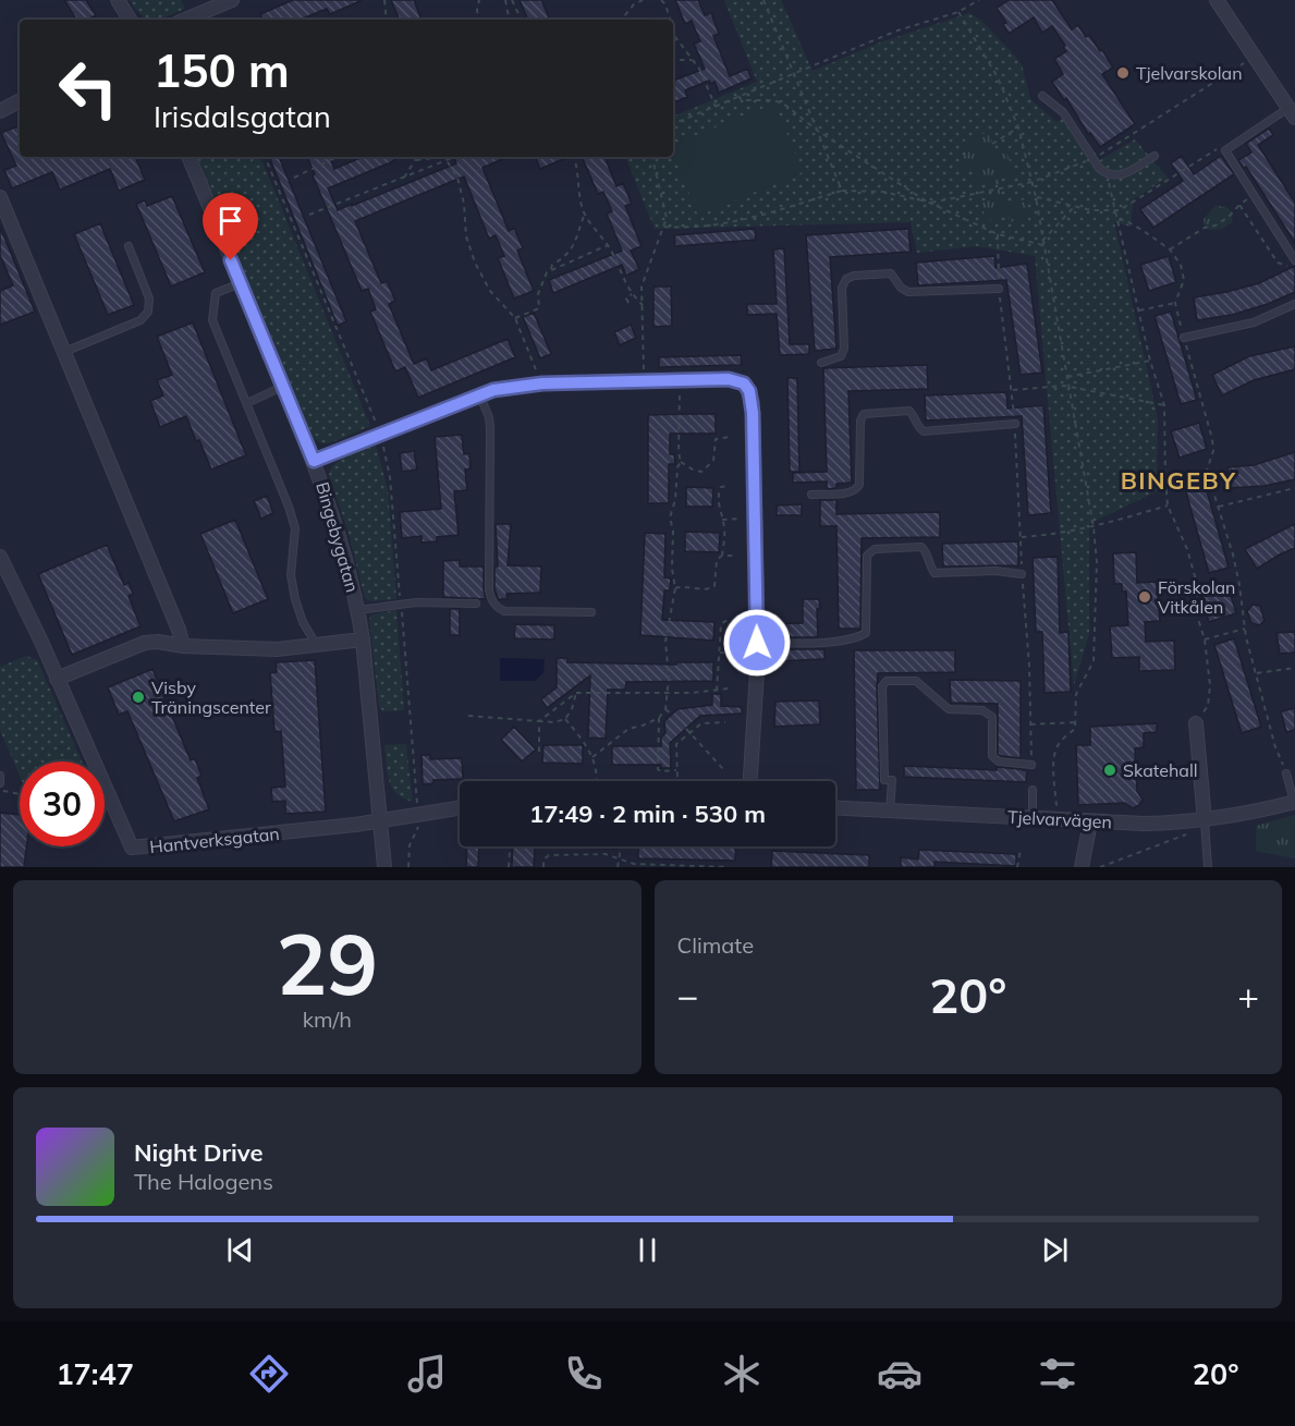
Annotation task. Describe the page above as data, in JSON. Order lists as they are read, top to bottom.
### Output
{
  "streets": {
    "street": ["Bingebygatan", "Tjelvarvägen", "Hantverksgatan"]
  },
  "crossings": [
    ["Bingebygatan", "Hantverksgatan"]
  ],
  "districts": ["BINGEBY"],
  "places": [
    "Tjelvarskolan",
    "Förskolan Vitkålen",
    "Visby Träningscenter",
    "Skatehall"
  ],
  "page": {
    "turn": ["150 m", "Irisdalsgatan"],
    "limit": "30",
    "trip": "17:49 · 2 min · 530 m",
    "tile": [
      ["29", "km/h"],
      "Climate"
    ],
    "heat": ["−", "20°", "+"],
    "song": ["Night Drive", "The Halogens"],
    "tabs": ["17:47", "20°"]
  }
}
